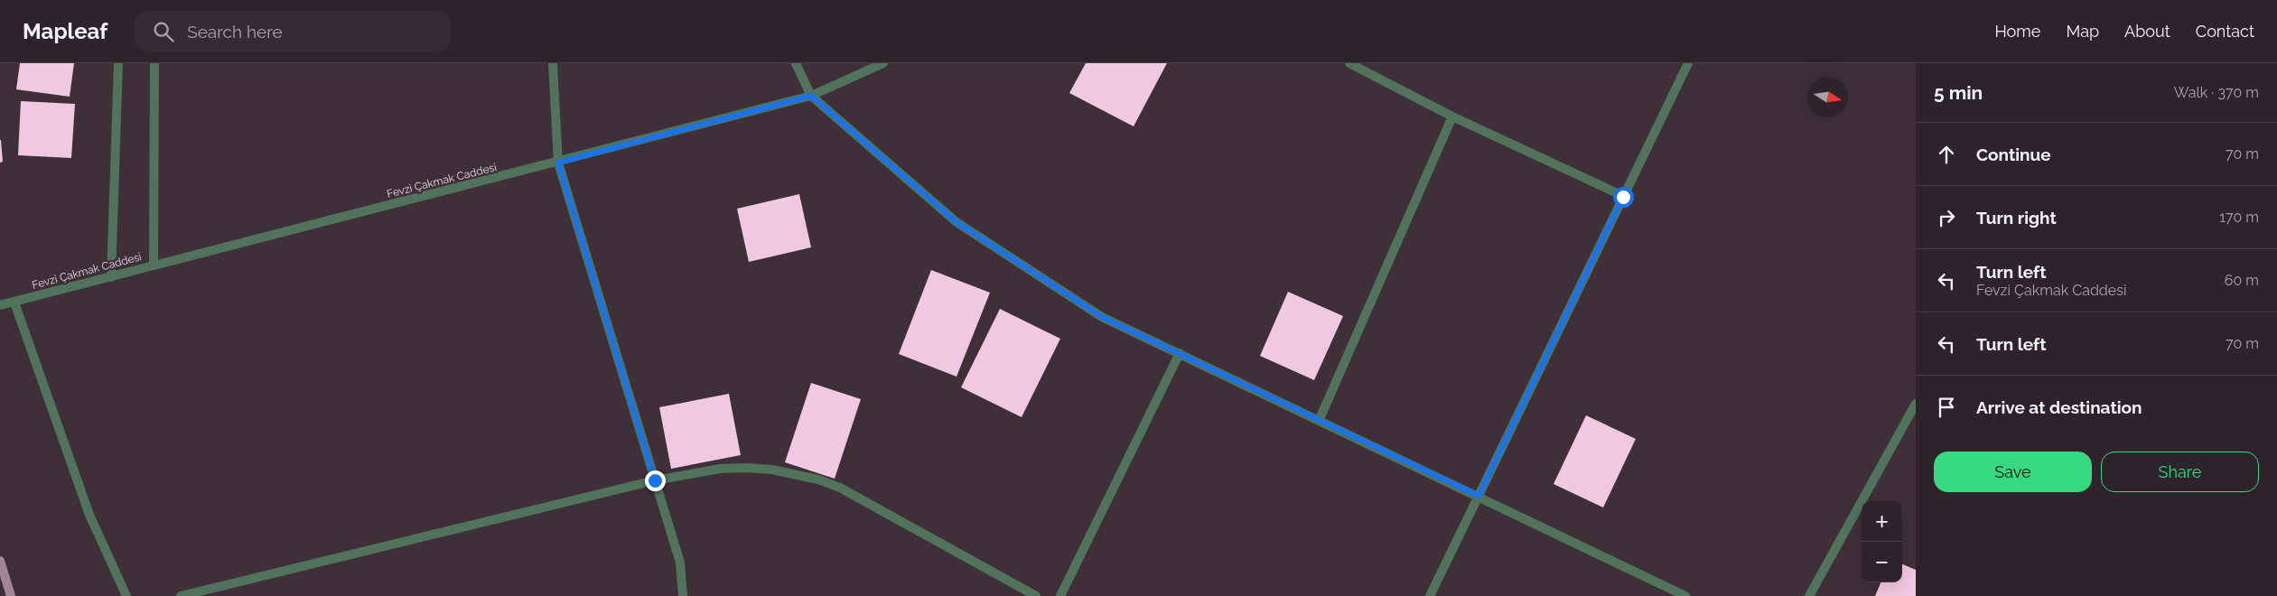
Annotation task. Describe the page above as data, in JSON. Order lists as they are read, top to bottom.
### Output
{
  "streets": {
    "street": ["Fevzi Çakmak Caddesi"]
  },
  "north": "right",
  "page": {
    "header": "Mapleaf",
    "search": "Search here",
    "nav": [
      "Home",
      "Map",
      "About",
      "Contact"
    ],
    "heading": ["5 min", "Walk · 370 m"],
    "list": [
      ["Continue", "70 m"],
      ["Turn right", "170 m"],
      ["Turn left", "Fevzi Çakmak Caddesi", "60 m"],
      ["Turn left", "70 m"],
      "Arrive at destination"
    ],
    "buttons": ["Save", "Share"],
    "map_buttons": ["+", "−"]
  }
}
